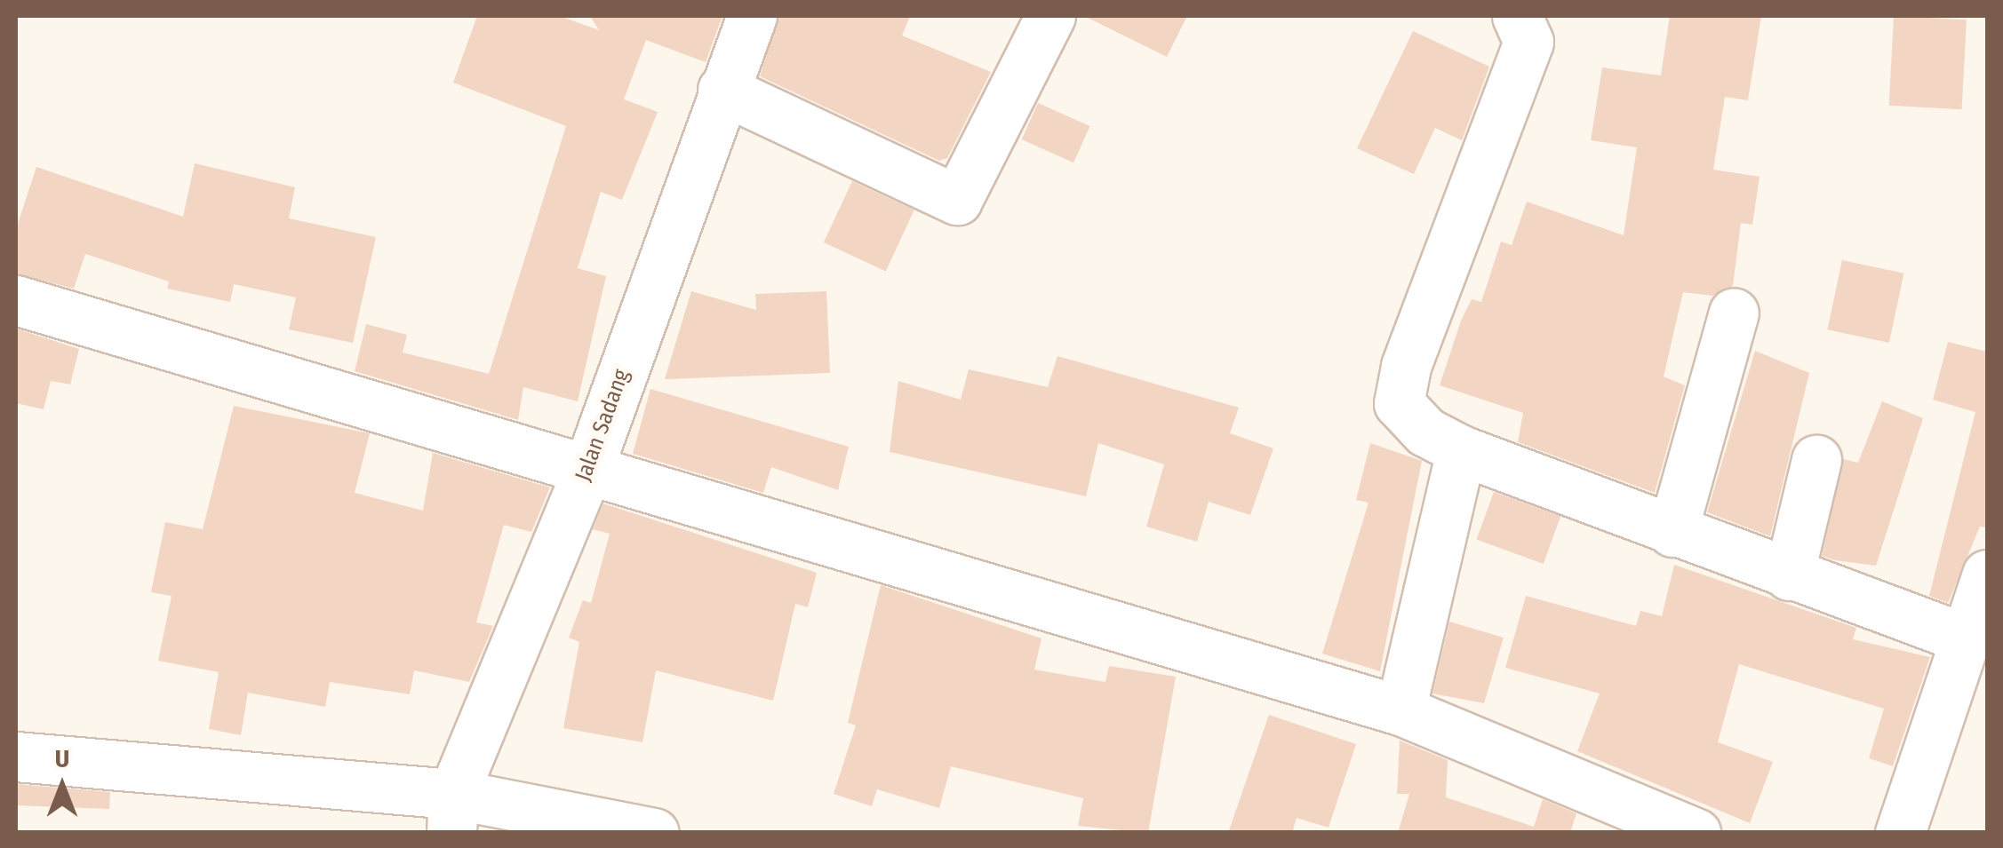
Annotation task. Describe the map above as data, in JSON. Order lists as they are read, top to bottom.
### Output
{
  "streets": {
    "street": ["Jalan Sadang"]
  },
  "north": "top"
}
